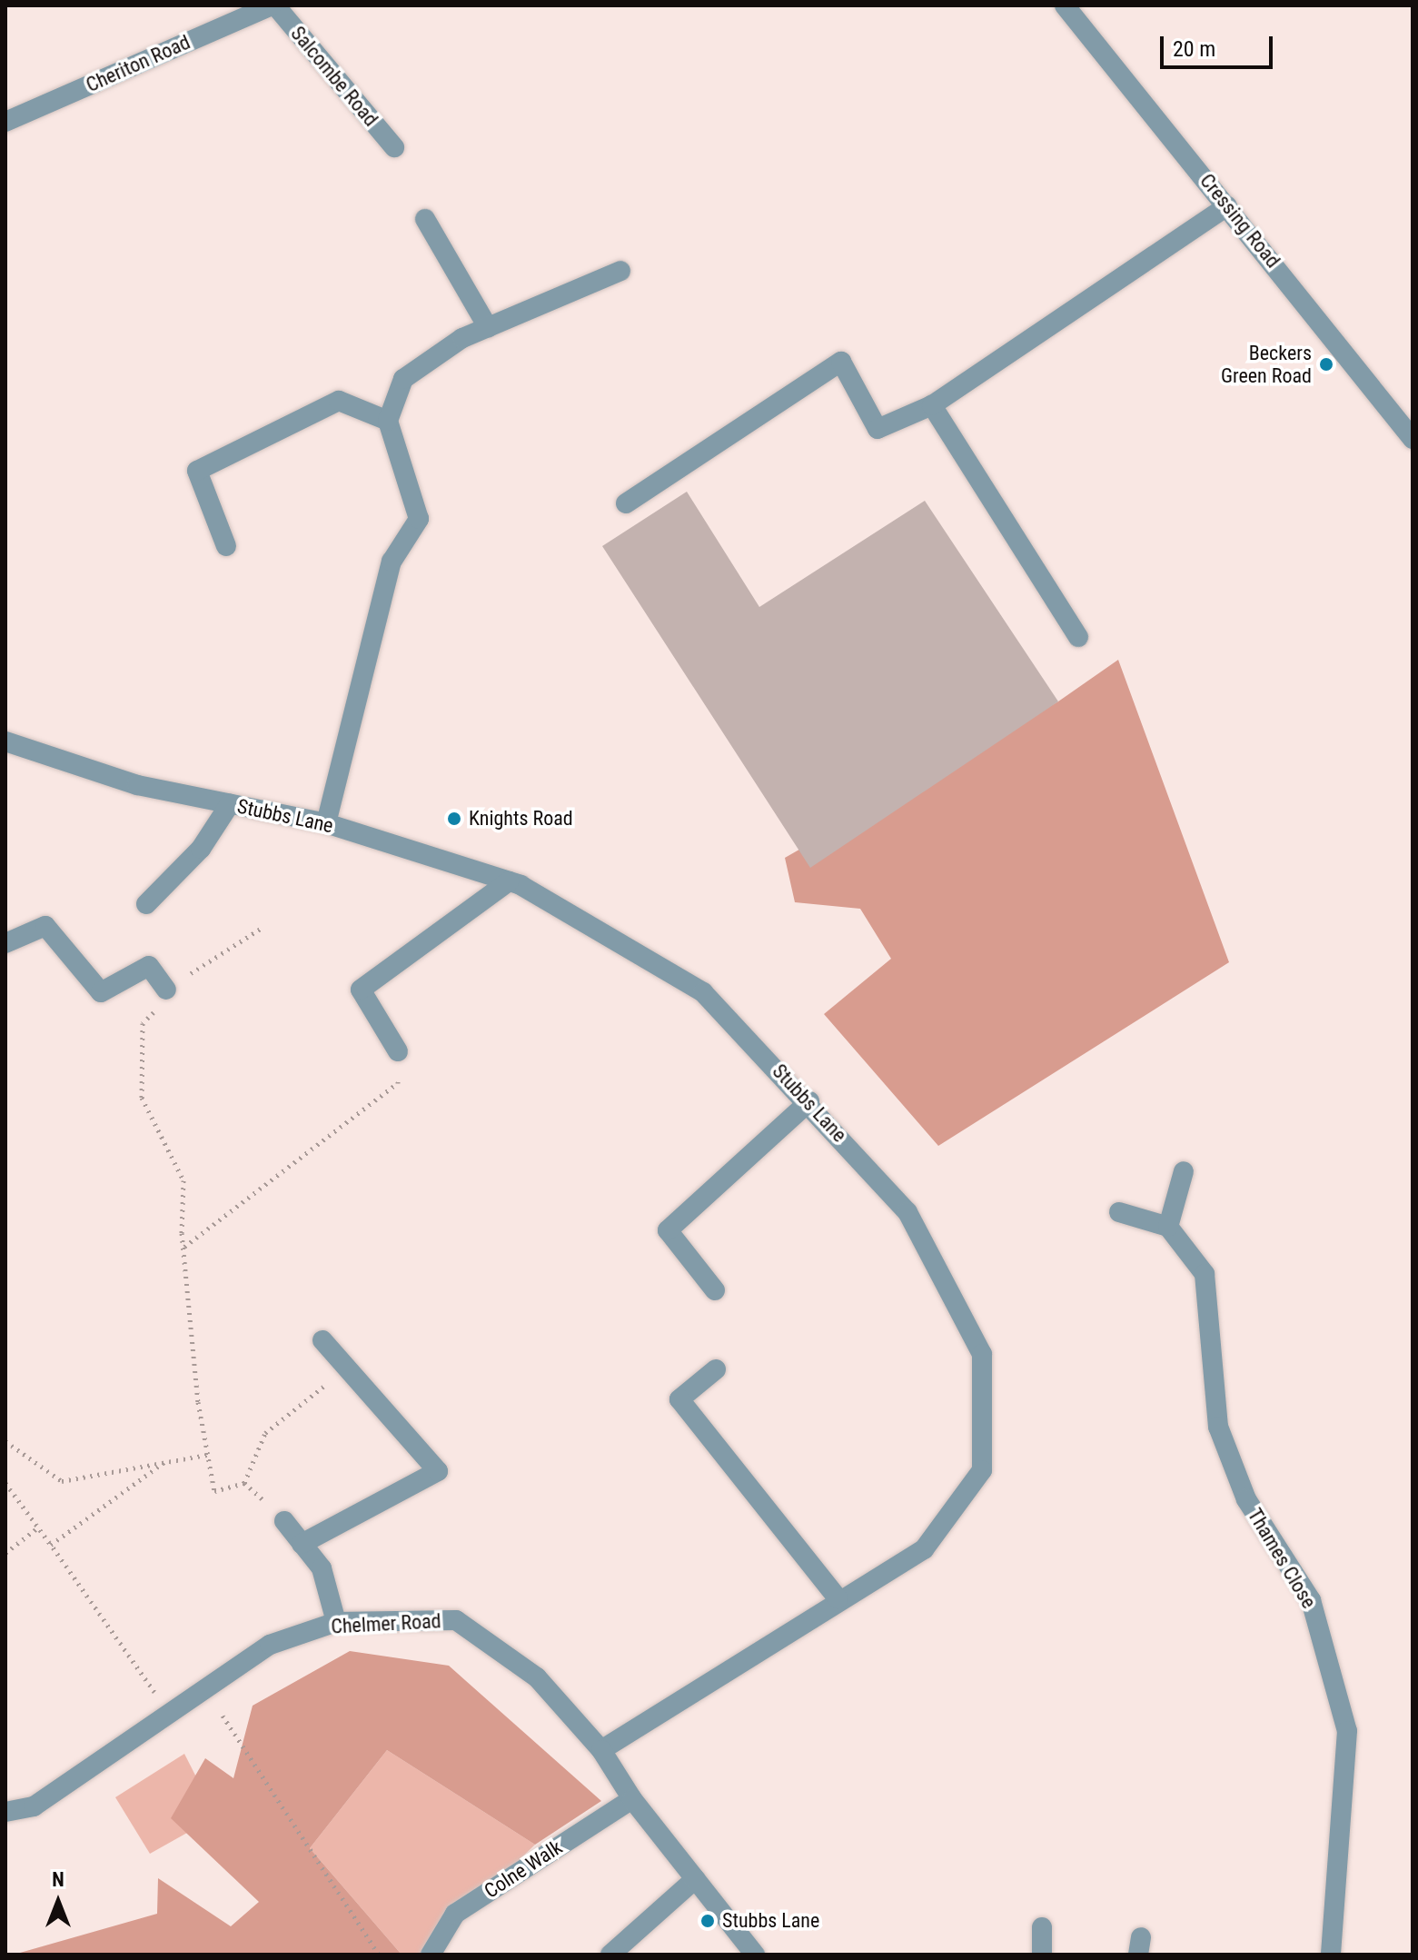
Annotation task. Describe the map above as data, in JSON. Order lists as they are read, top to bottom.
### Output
{
  "streets": {
    "street": [
      "Cheriton Road",
      "Salcombe Road",
      "Cressing Road",
      "Stubbs Lane",
      "Thames Close",
      "Chelmer Road",
      "Colne Walk"
    ]
  },
  "crossings": [
    ["Cheriton Road", "Salcombe Road"],
    ["Stubbs Lane", "Chelmer Road"],
    ["Chelmer Road", "Colne Walk"]
  ],
  "places": ["Beckers Green Road", "Knights Road", "Stubbs Lane"],
  "scale_bar": "20 m",
  "north": "top"
}
